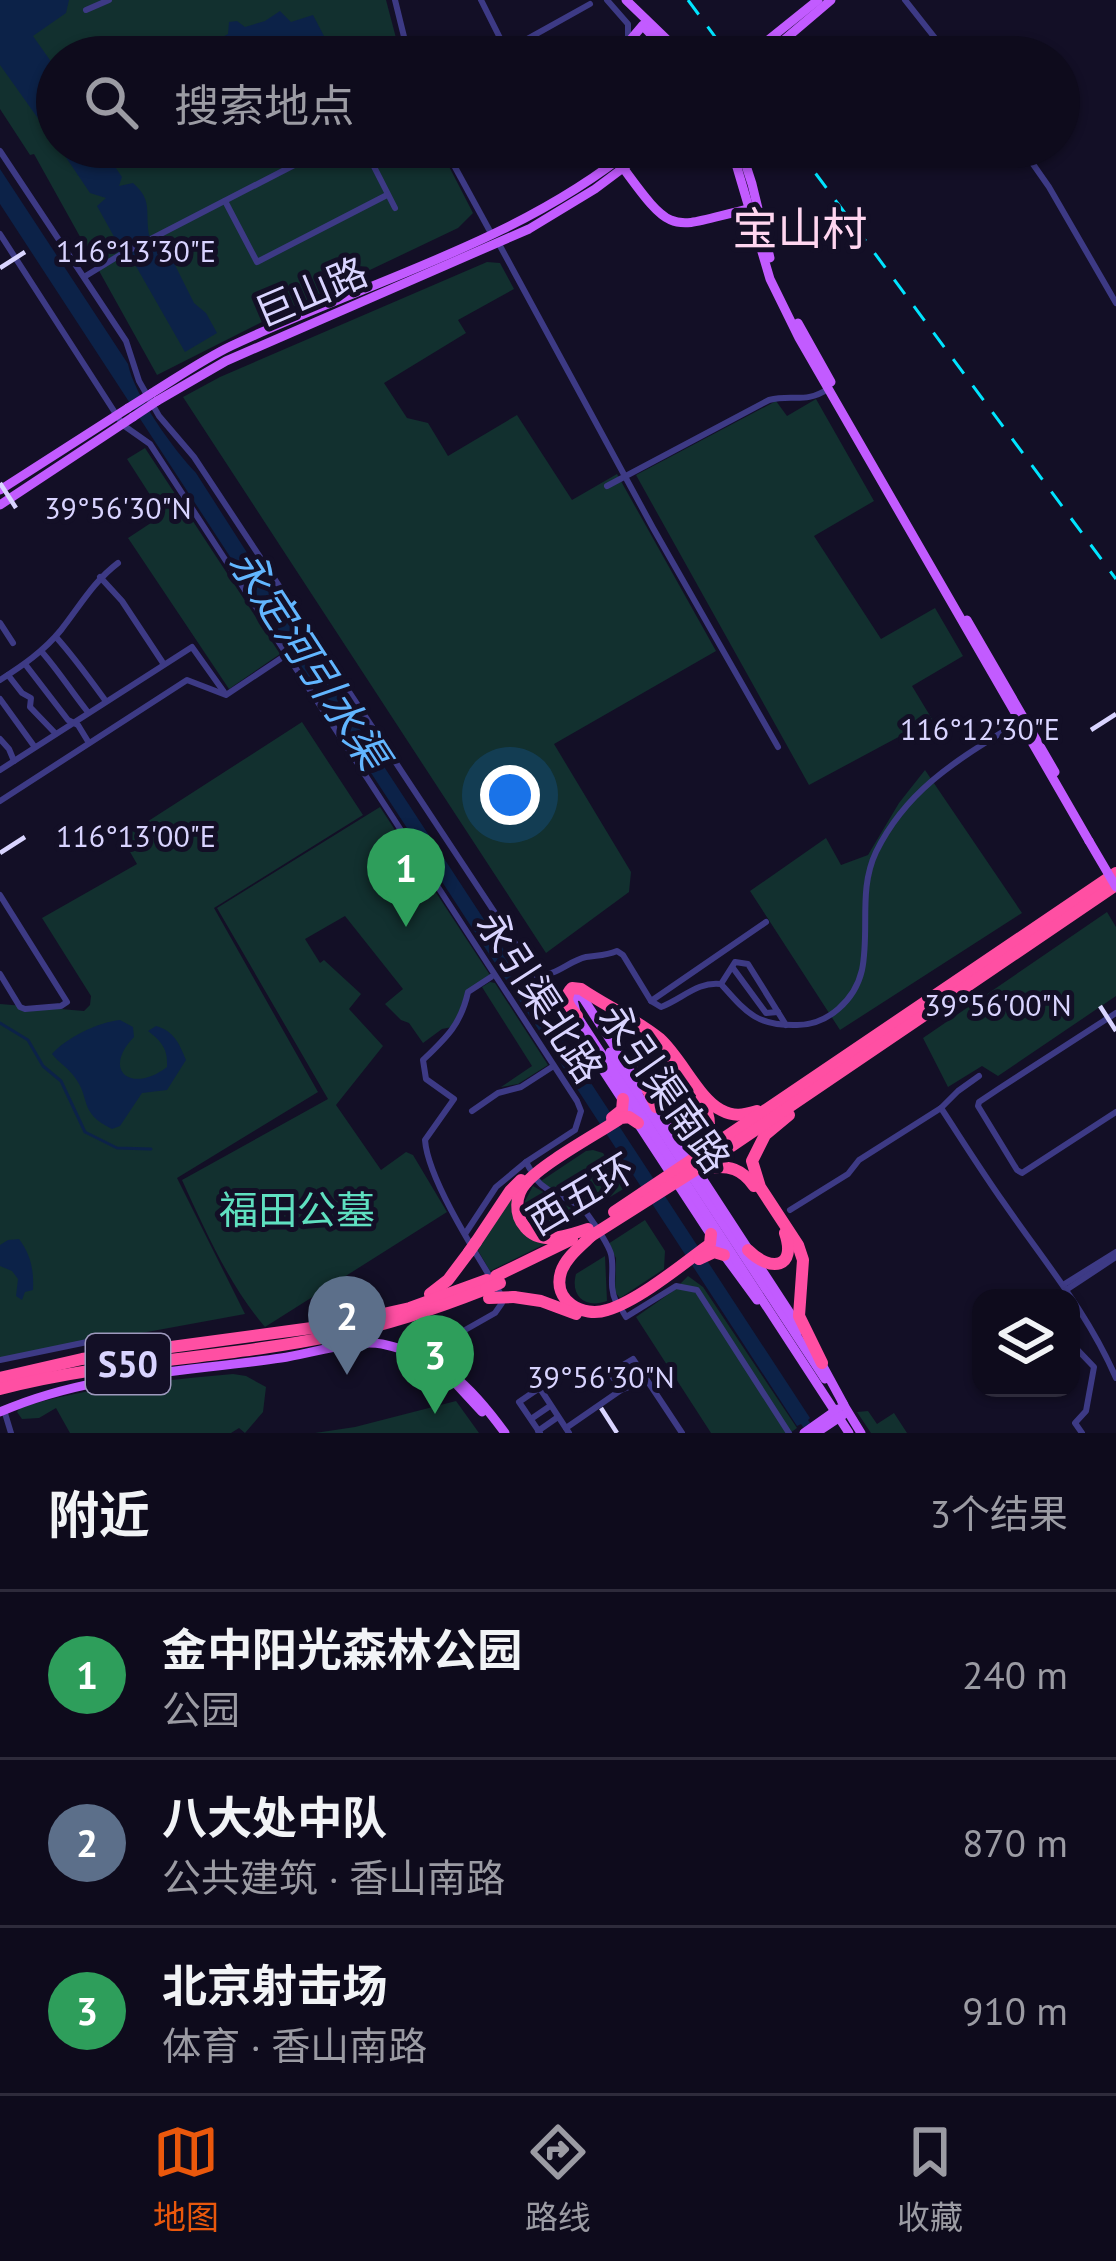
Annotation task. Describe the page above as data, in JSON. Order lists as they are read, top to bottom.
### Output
{
  "streets": {
    "highway": ["西五环", "S50"],
    "main road": ["巨山路", "永引渠南路"],
    "street": ["永引渠北路"]
  },
  "crossings": [
    ["巨山路", "永引渠北路"]
  ],
  "districts": ["宝山村"],
  "water": ["永定河引水渠"],
  "parks": ["福田公墓"],
  "page": {
    "search": "搜索地点",
    "pins": ["1", "2", "3"],
    "heading": ["附近", "3个结果"],
    "list": [
      {
        "mark": "1",
        "name": "金中阳光森林公园",
        "note": "公园",
        "value": "240 m"
      },
      {
        "mark": "2",
        "name": "八大处中队",
        "note": "公共建筑 · 香山南路",
        "value": "870 m"
      },
      {
        "mark": "3",
        "name": "北京射击场",
        "note": "体育 · 香山南路",
        "value": "910 m"
      }
    ],
    "nav": ["地图", "路线", "收藏"]
  },
  "coordinates": [
    "116°13'30\"E",
    "39°56'30\"N",
    "116°12'30\"E",
    "116°13'00\"E",
    "39°56'00\"N"
  ]
}
